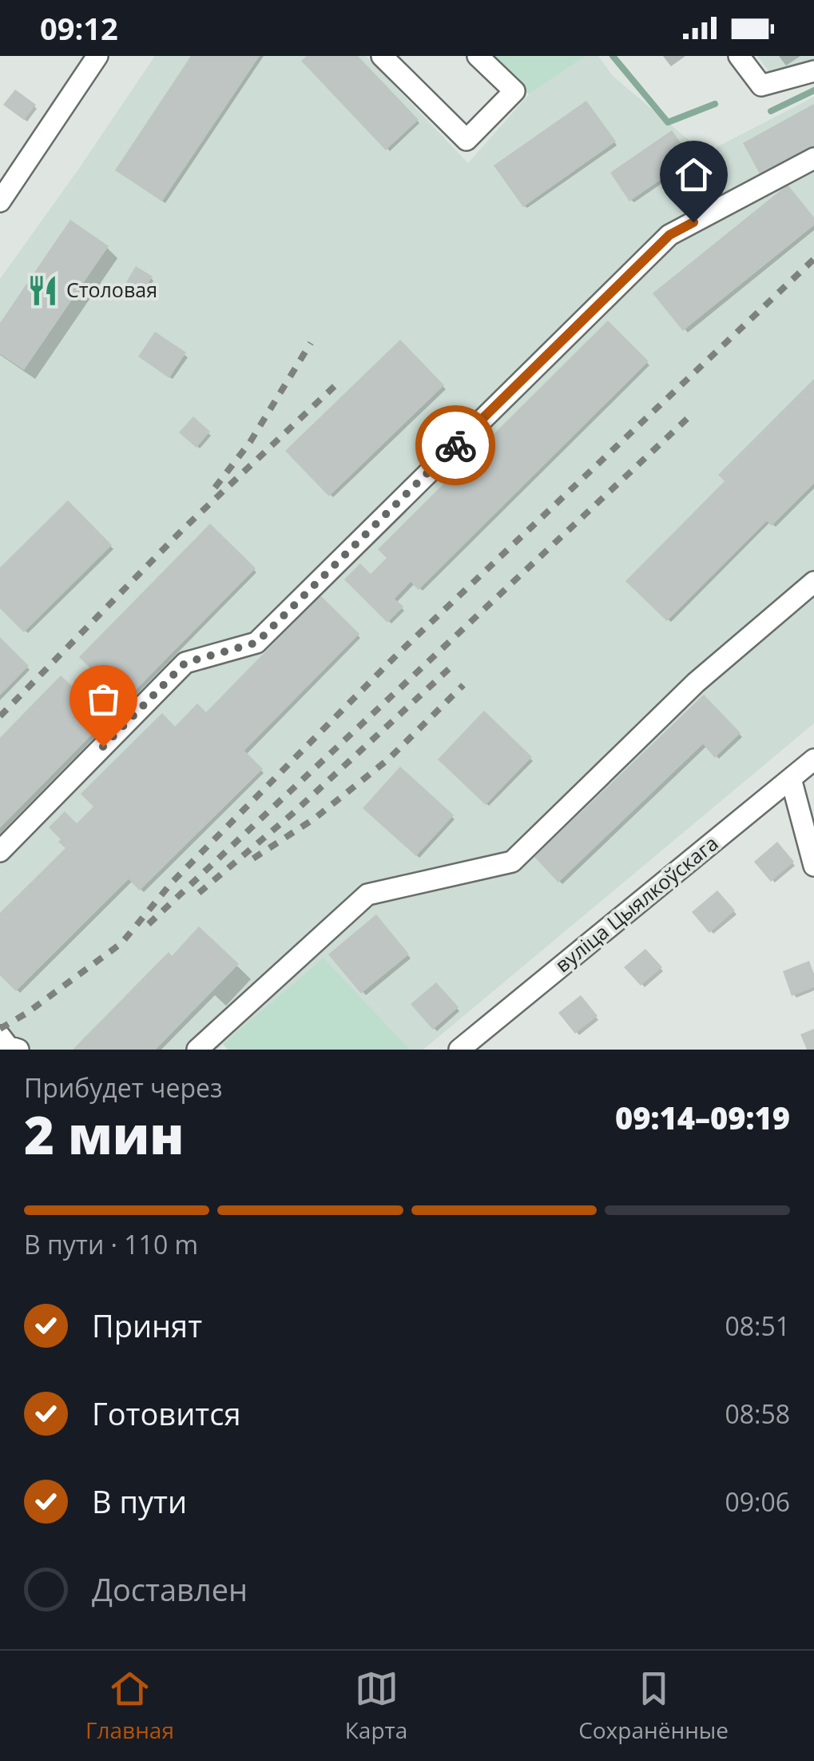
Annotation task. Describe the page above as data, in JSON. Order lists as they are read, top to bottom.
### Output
{
  "streets": {
    "street": ["вуліца Цыялкоўскага"]
  },
  "places": {
    "restaurant": ["Столовая"]
  },
  "page": {
    "status": "09:12",
    "heading": ["2 мин", "Прибудет через", "09:14–09:19"],
    "bar": "В пути · 110 m",
    "list": [
      ["Принят", "08:51"],
      ["Готовится", "08:58"],
      ["В пути", "09:06"],
      "Доставлен"
    ],
    "tabs": ["Главная", "Карта", "Сохранённые"]
  }
}
